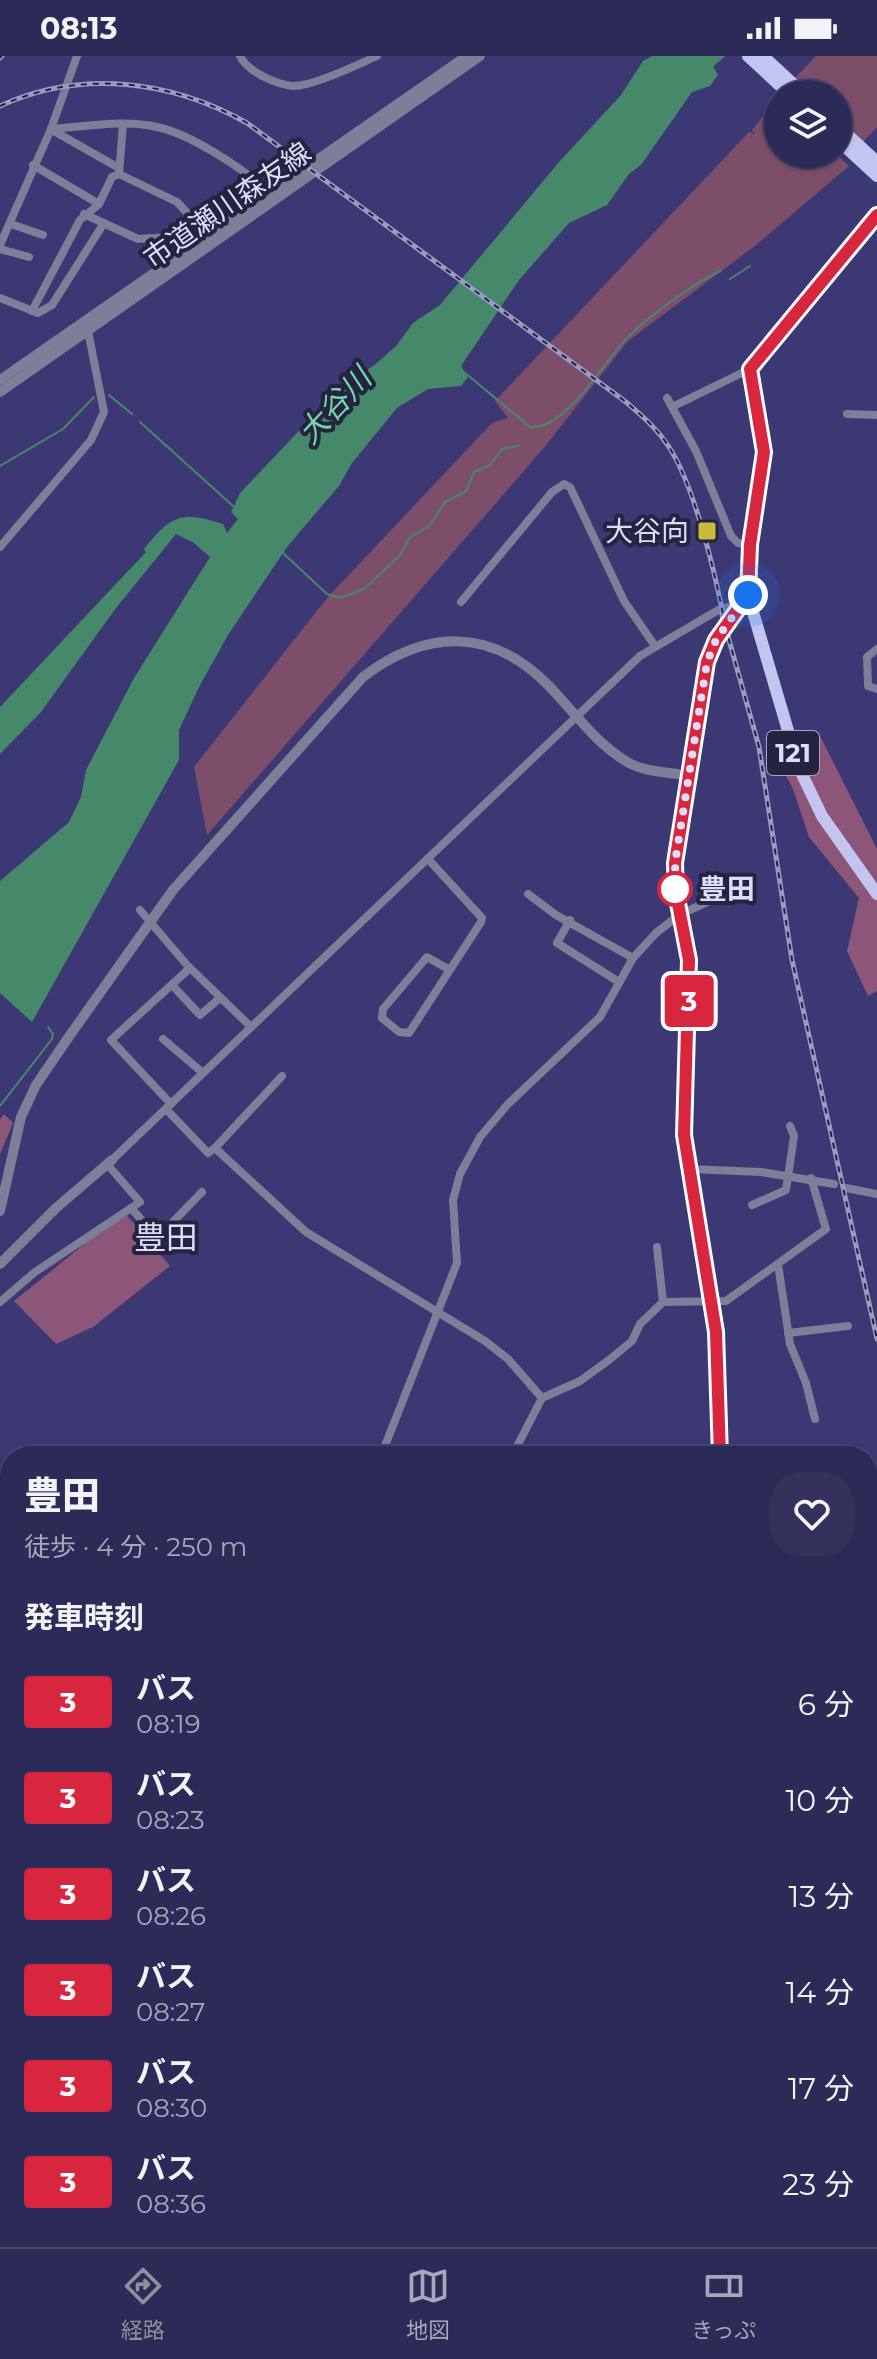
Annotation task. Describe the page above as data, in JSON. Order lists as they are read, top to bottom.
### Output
{
  "streets": {
    "highway": ["121"],
    "street": ["市道瀬川森友線"]
  },
  "districts": ["豊田"],
  "water": ["大谷川"],
  "places": {
    "transit": ["大谷向"],
    "other": ["豊田"]
  },
  "lines": ["bus line 3"],
  "page": {
    "status": "08:13",
    "on_map": "3",
    "heading": [
      ["豊田", "徒歩 · 4 分 · 250 m"],
      "発車時刻"
    ],
    "list": [
      {
        "mark": "3",
        "name": "バス",
        "note": "08:19",
        "value": "6 分"
      },
      {
        "mark": "3",
        "name": "バス",
        "note": "08:23",
        "value": "10 分"
      },
      {
        "mark": "3",
        "name": "バス",
        "note": "08:26",
        "value": "13 分"
      },
      {
        "mark": "3",
        "name": "バス",
        "note": "08:27",
        "value": "14 分"
      },
      {
        "mark": "3",
        "name": "バス",
        "note": "08:30",
        "value": "17 分"
      },
      {
        "mark": "3",
        "name": "バス",
        "note": "08:36",
        "value": "23 分"
      }
    ],
    "tabs": ["経路", "地図", "きっぷ"]
  }
}
